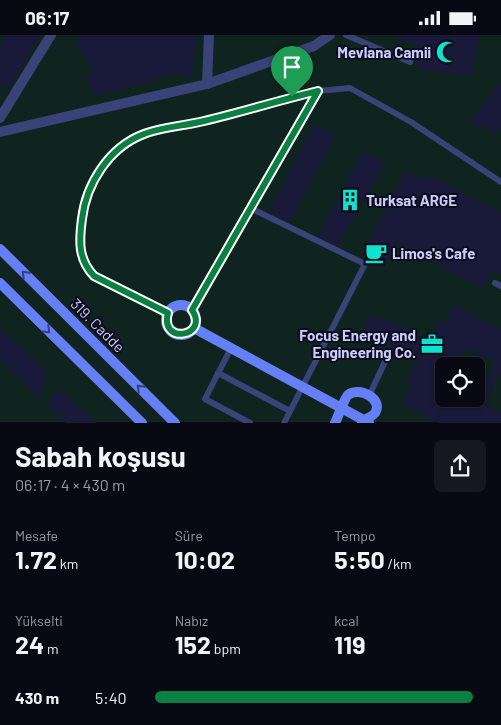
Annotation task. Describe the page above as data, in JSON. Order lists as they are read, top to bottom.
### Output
{
  "streets": {
    "street": ["319. Cadde"]
  },
  "places": {
    "mosque": ["Mevlana Camii"],
    "building": ["Turksat ARGE"],
    "cafe": ["Limos's Cafe"],
    "office": ["Focus Energy and Engineering Co."]
  },
  "page": {
    "status": "06:17",
    "heading": ["Sabah koşusu", "06:17 · 4 × 430 m"],
    "stats": [
      ["Mesafe", "1.72 km"],
      ["Süre", "10:02"],
      ["Tempo", "5:50 /km"],
      ["Yükselti", "24 m"],
      ["Nabız", "152 bpm"],
      ["kcal", "119"]
    ],
    "list": [
      {
        "name": "430 m",
        "note": "5:40"
      }
    ]
  }
}
